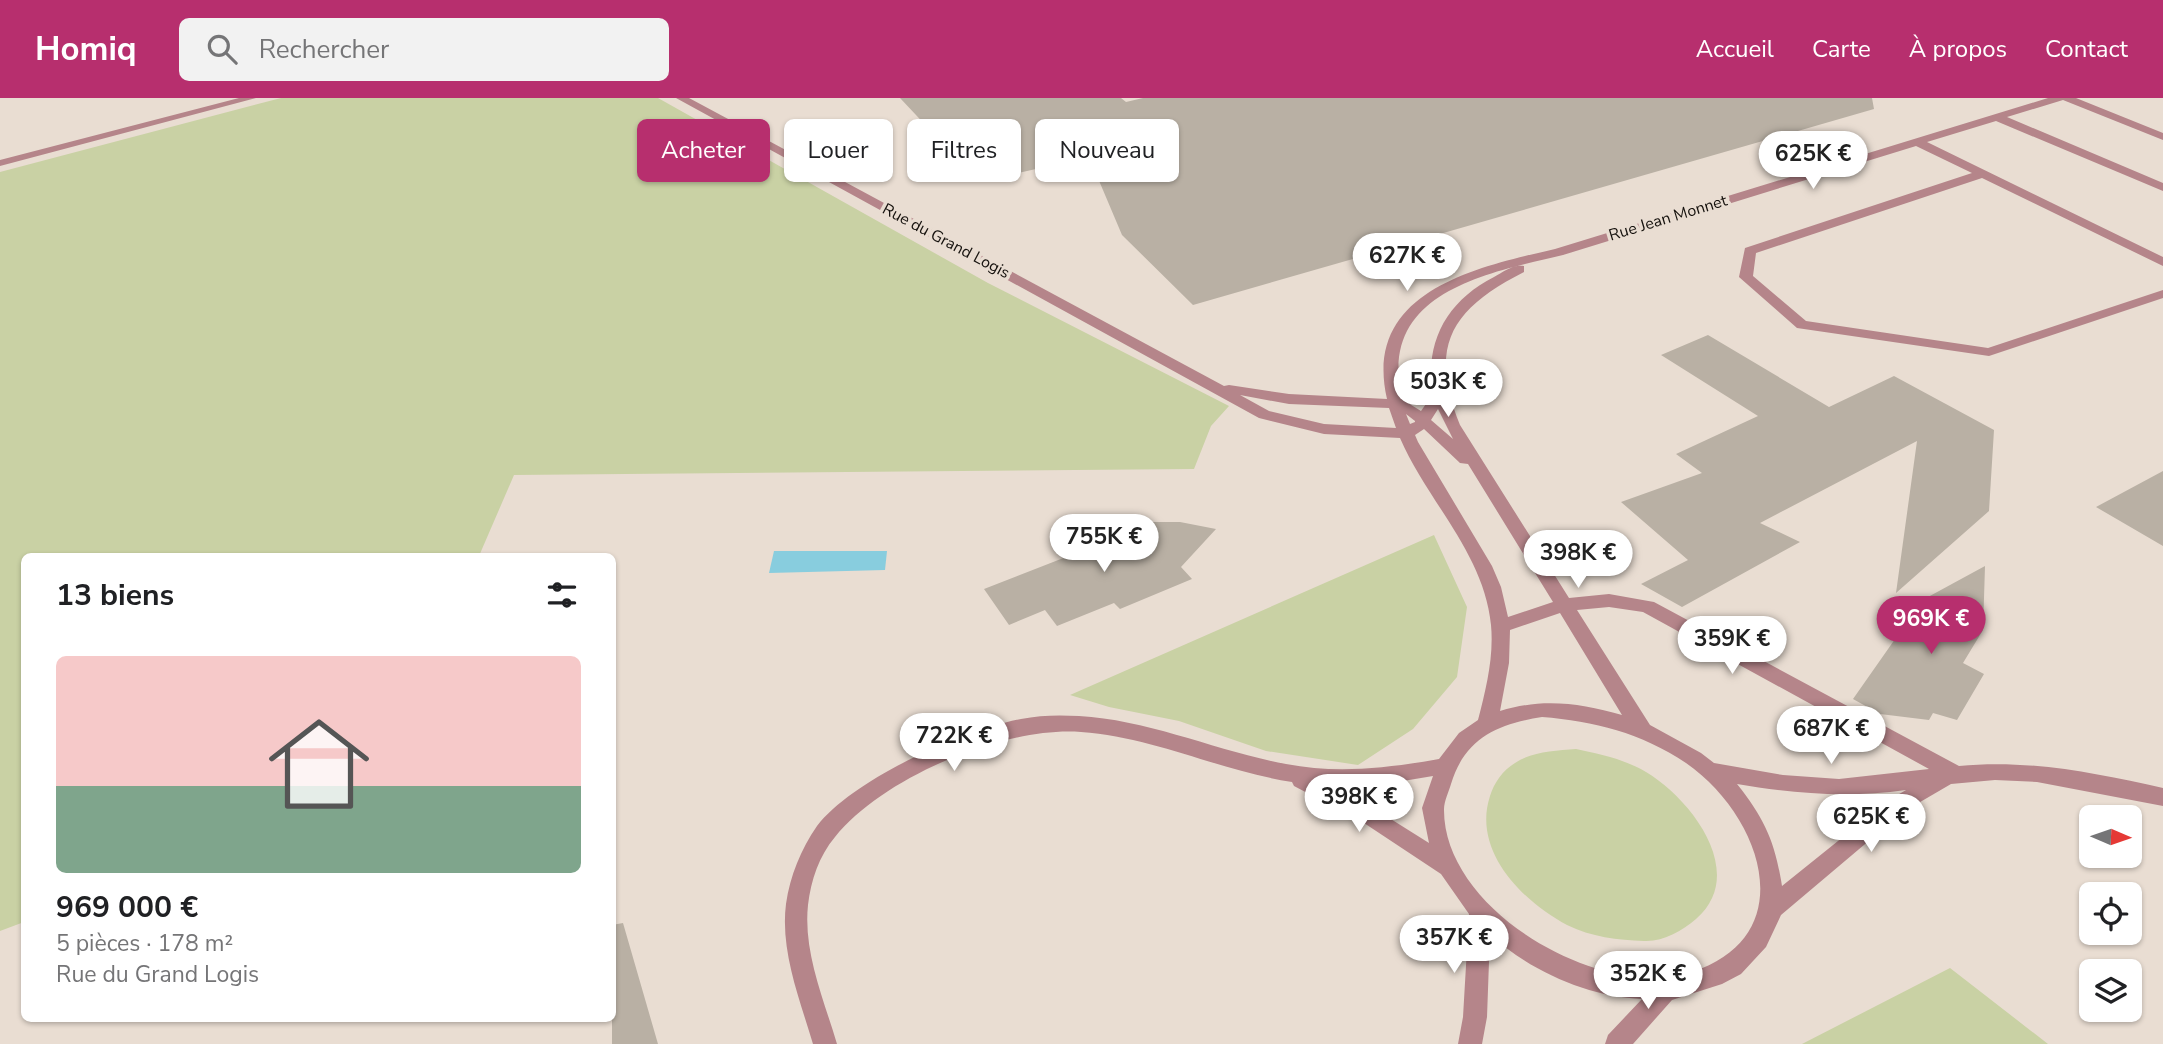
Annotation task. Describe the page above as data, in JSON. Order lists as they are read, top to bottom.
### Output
{
  "streets": {
    "street": ["Rue Jean Monnet", "Rue du Grand Logis"]
  },
  "crossings": [
    ["Rue Jean Monnet", "Rue du Grand Logis"]
  ],
  "north": "right",
  "page": {
    "header": "Homiq",
    "search": "Rechercher",
    "nav": [
      "Accueil",
      "Carte",
      "À propos",
      "Contact"
    ],
    "chip": [
      "Acheter",
      "Louer",
      "Filtres",
      "Nouveau"
    ],
    "price": [
      "625K €",
      "627K €",
      "503K €",
      "755K €",
      "398K €",
      "969K €",
      "359K €",
      "687K €",
      "722K €",
      "398K €",
      "625K €",
      "357K €",
      "352K €"
    ],
    "heading": "13 biens",
    "list": [
      {
        "name": "969 000 €",
        "note": "5 pièces · 178 m² · Rue du Grand Logis"
      }
    ]
  }
}
